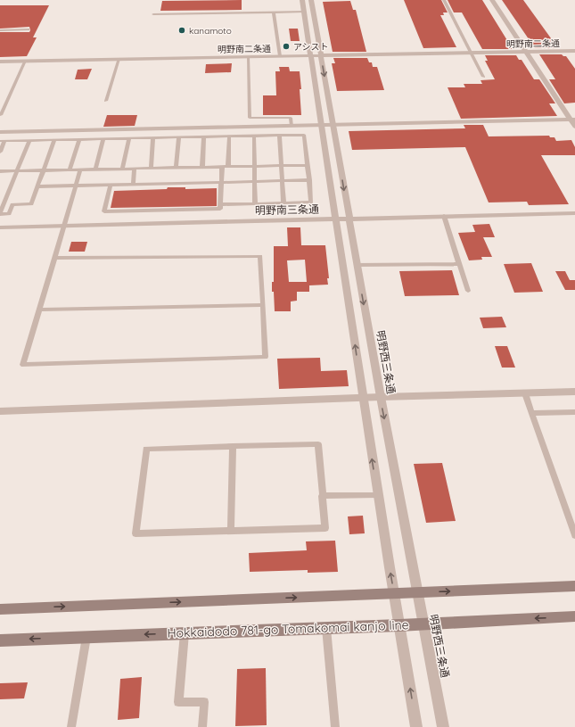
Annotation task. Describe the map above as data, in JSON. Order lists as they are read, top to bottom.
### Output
{
  "streets": {
    "main road": ["Hokkaidodo 781-go Tomakomai kanjo line"],
    "street": ["明野南二条通", "明野南三条通", "明野西三条通"]
  },
  "crossings": [
    ["明野南二条通", "明野西三条通"],
    ["明野南三条通", "明野西三条通"],
    ["明野西三条通", "Hokkaidodo 781-go Tomakomai kanjo line"]
  ],
  "places": ["kanamoto", "アシスト"]
}
